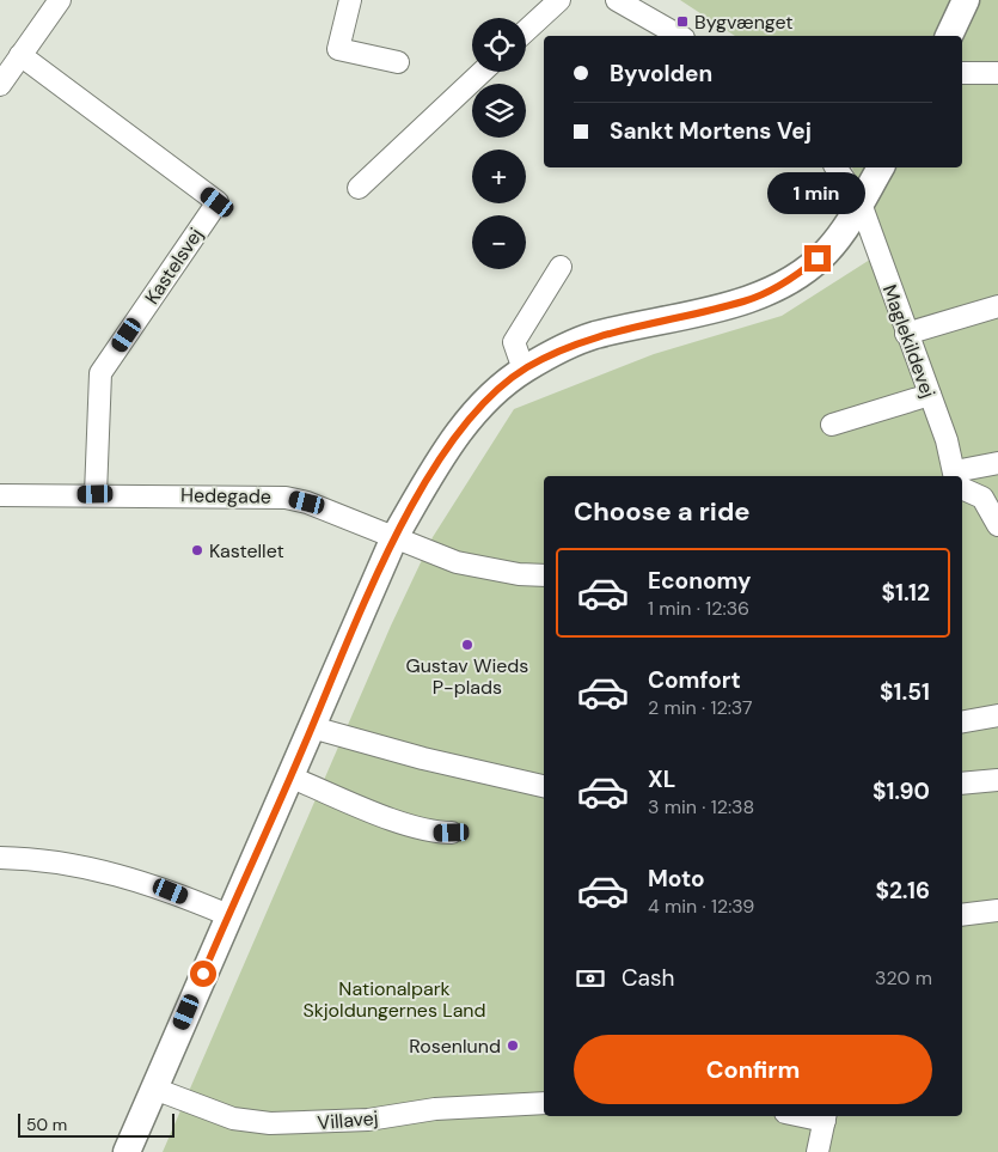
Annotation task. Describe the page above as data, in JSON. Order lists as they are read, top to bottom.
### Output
{
  "streets": {
    "street": [
      "Kastelsvej",
      "Maglekildevej",
      "Hedegade",
      "Villavej"
    ]
  },
  "crossings": [
    ["Kastelsvej", "Hedegade"]
  ],
  "parks": ["Nationalpark Skjoldungernes Land"],
  "places": {
    "transit": ["Bygvænget"],
    "other": ["Kastellet", "Gustav Wieds P-plads", "Rosenlund"]
  },
  "scale_bar": "50 m",
  "page": {
    "map_buttons": ["+", "−"],
    "banner": ["Byvolden", "Sankt Mortens Vej"],
    "bubble": "1 min",
    "heading": "Choose a ride",
    "list": [
      {
        "name": "Economy",
        "note": "1 min · 12:36",
        "value": "$1.12"
      },
      {
        "name": "Comfort",
        "note": "2 min · 12:37",
        "value": "$1.51"
      },
      {
        "name": "XL",
        "note": "3 min · 12:38",
        "value": "$1.90"
      },
      {
        "name": "Moto",
        "note": "4 min · 12:39",
        "value": "$2.16"
      }
    ],
    "pay": ["Cash", "320 m"],
    "buttons": "Confirm",
    "scale": "50 m"
  }
}
